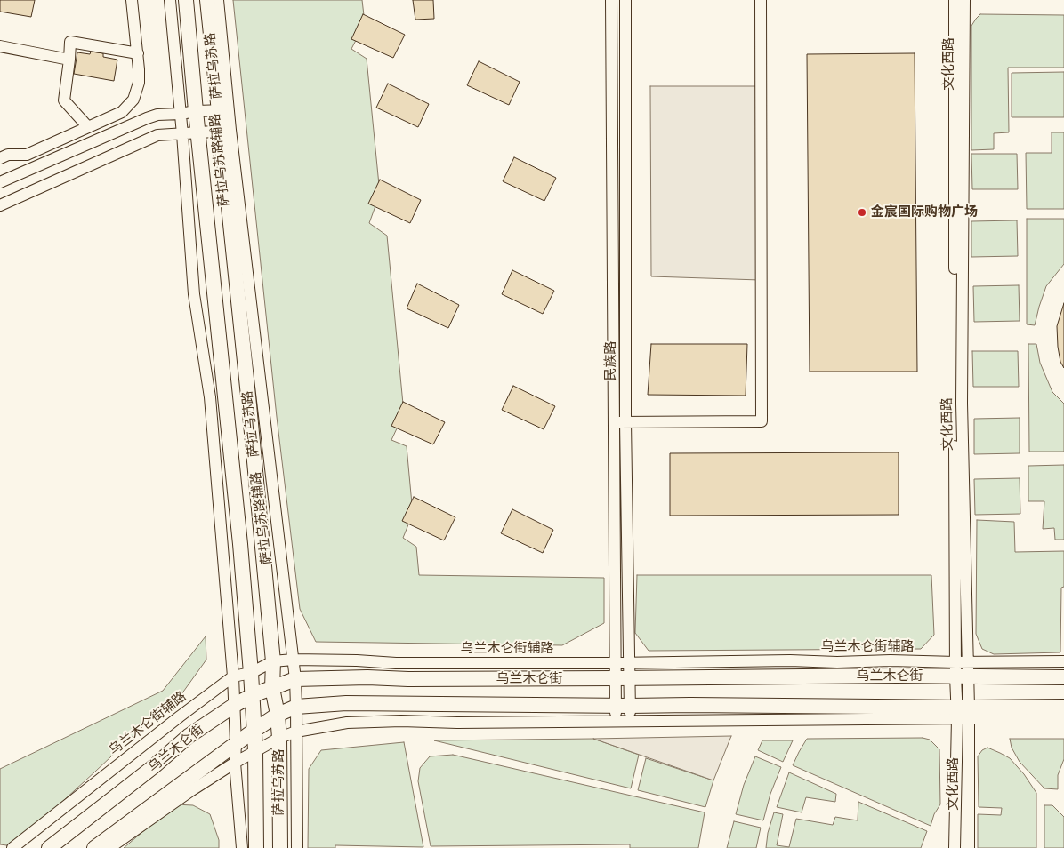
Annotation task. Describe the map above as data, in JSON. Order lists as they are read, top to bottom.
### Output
{
  "streets": {
    "main road": ["萨拉乌苏路", "乌兰木仑街"],
    "street": [
      "文化西路",
      "萨拉乌苏路辅路",
      "民族路",
      "乌兰木仑街辅路"
    ]
  },
  "crossings": [
    ["文化西路", "乌兰木仑街辅路"],
    ["文化西路", "乌兰木仑街"],
    ["萨拉乌苏路", "萨拉乌苏路辅路"],
    ["萨拉乌苏路", "乌兰木仑街辅路"],
    ["萨拉乌苏路", "乌兰木仑街"],
    ["萨拉乌苏路辅路", "乌兰木仑街辅路"],
    ["萨拉乌苏路辅路", "乌兰木仑街"],
    ["民族路", "乌兰木仑街辅路"],
    ["民族路", "乌兰木仑街"],
    ["乌兰木仑街辅路", "乌兰木仑街"]
  ],
  "places": ["金宸国际购物广场"]
}
